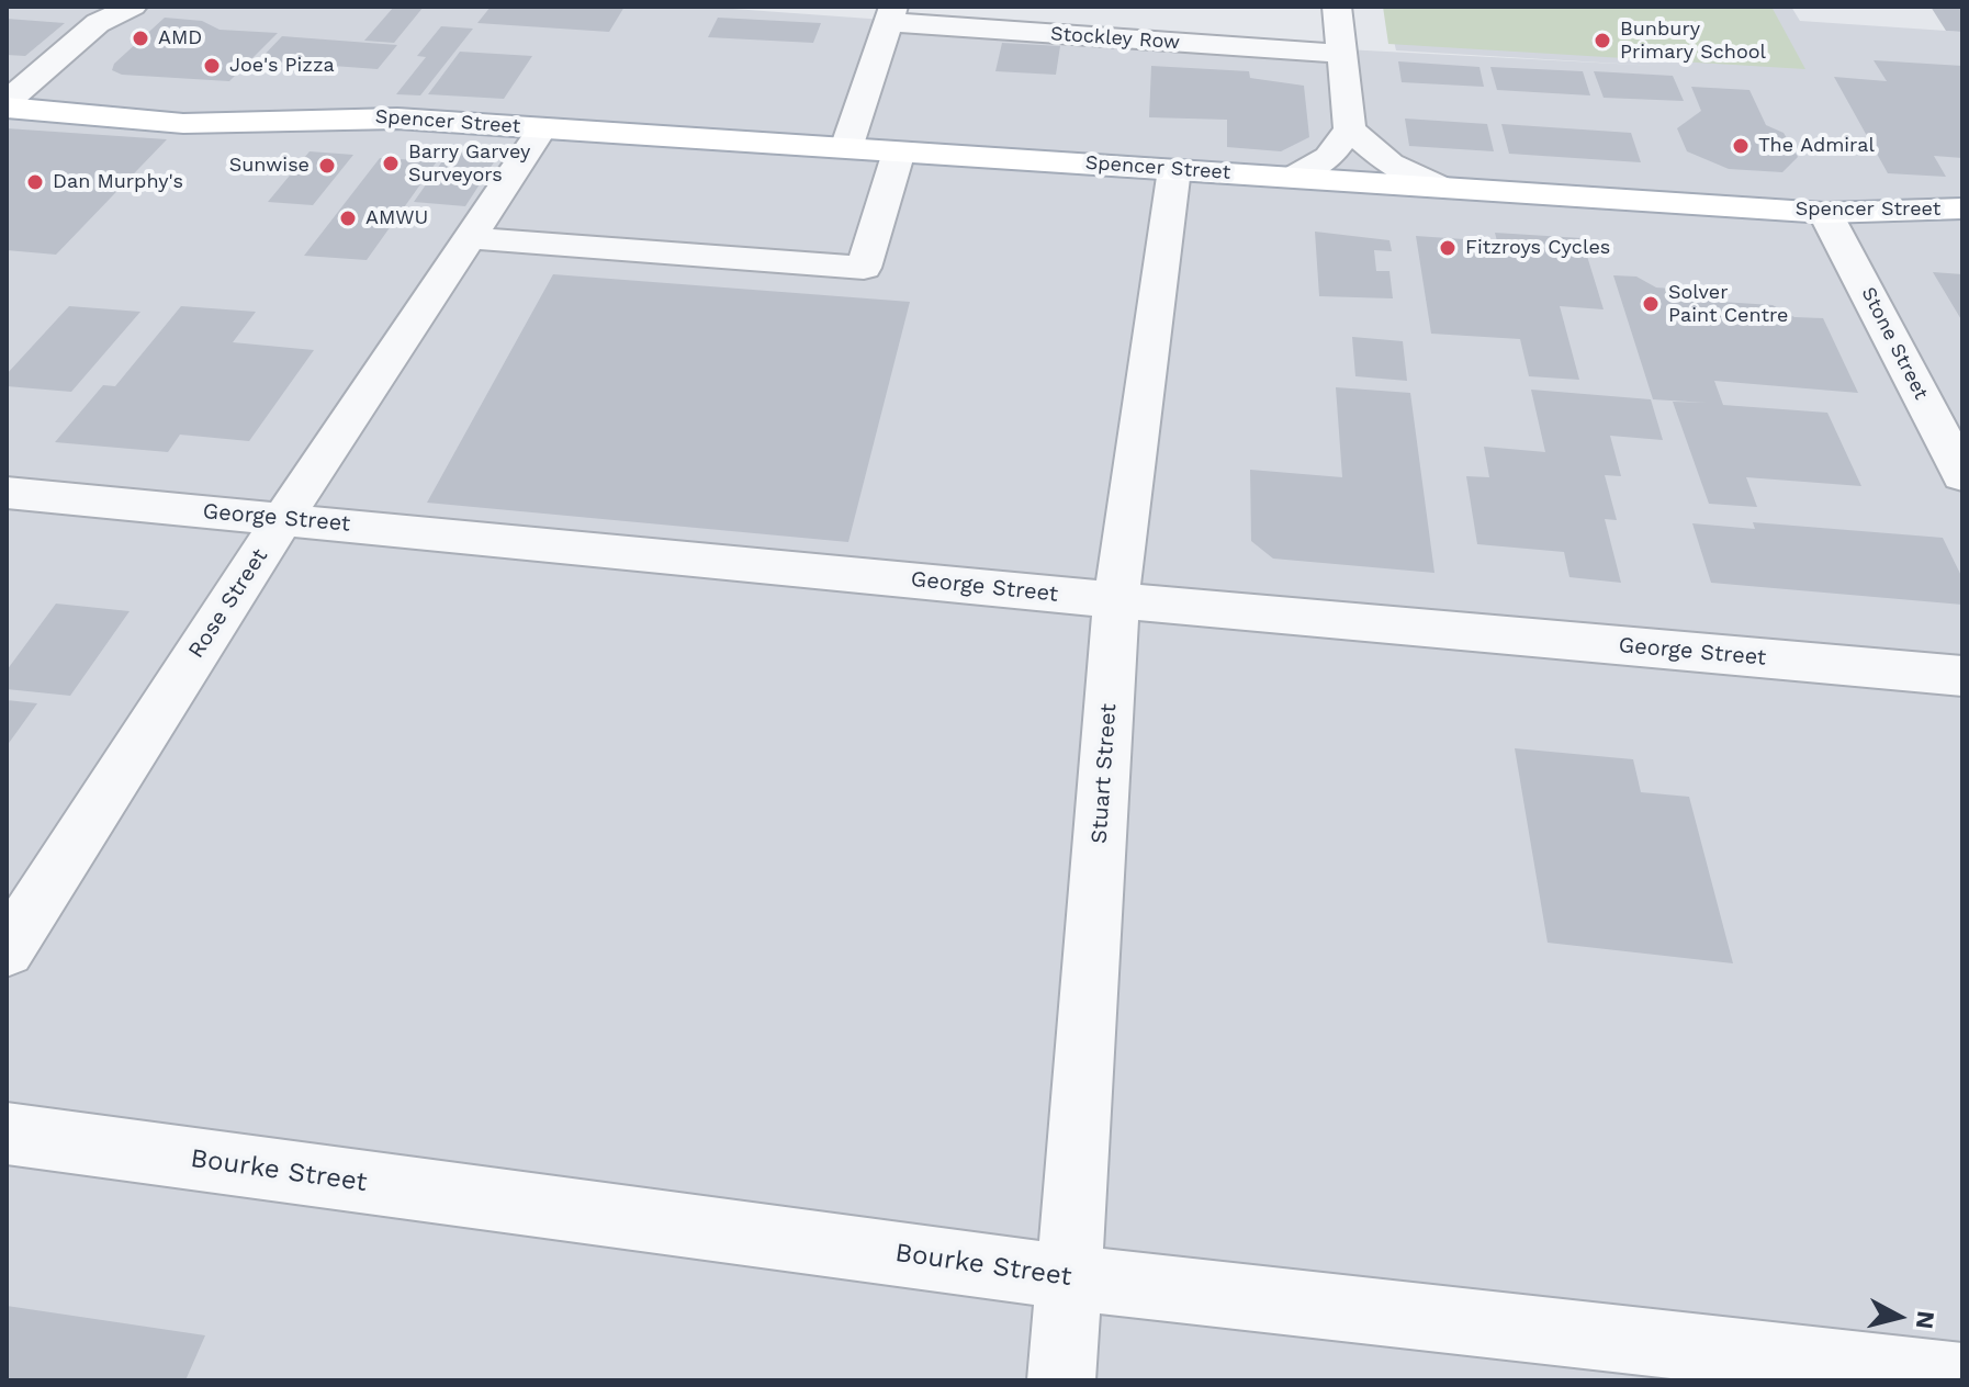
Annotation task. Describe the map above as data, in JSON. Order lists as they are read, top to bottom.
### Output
{
  "streets": {
    "main road": ["Spencer Street"],
    "street": [
      "Stockley Row",
      "Stone Street",
      "George Street",
      "Rose Street",
      "Stuart Street",
      "Bourke Street"
    ]
  },
  "crossings": [
    ["Spencer Street", "Stone Street"],
    ["Spencer Street", "Rose Street"],
    ["Spencer Street", "Stuart Street"],
    ["George Street", "Rose Street"],
    ["George Street", "Stuart Street"],
    ["Stuart Street", "Bourke Street"]
  ],
  "places": [
    "AMD",
    "Bunbury Primary School",
    "Joe's Pizza",
    "The Admiral",
    "Barry Garvey Surveyors",
    "Sunwise",
    "Dan Murphy's",
    "AMWU",
    "Fitzroys Cycles",
    "Solver Paint Centre"
  ],
  "north": "right"
}
